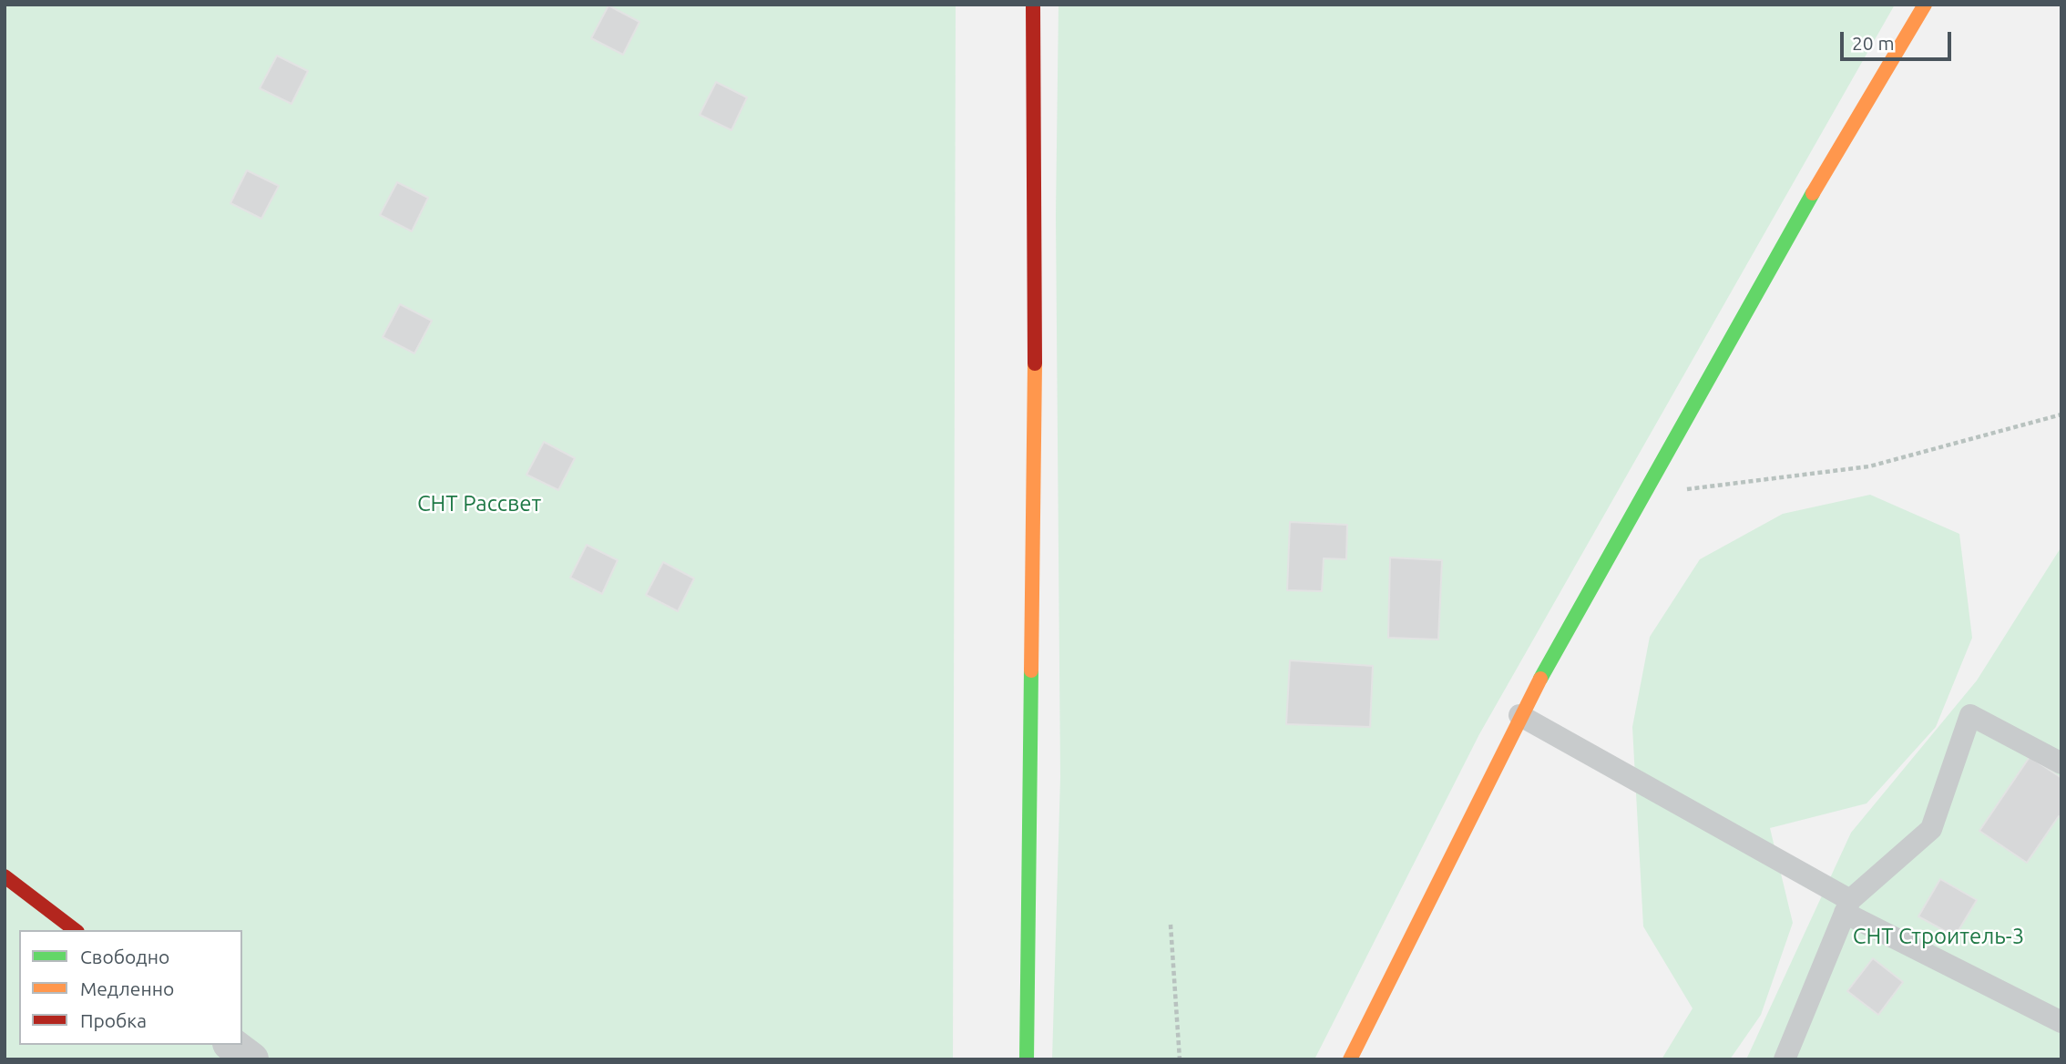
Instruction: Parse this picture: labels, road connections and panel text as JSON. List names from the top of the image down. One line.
{"parks":["СНТ Рассвет","СНТ Строитель-3"],"legend":["Свободно","Медленно","Пробка"],"scale_bar":"20 m"}
